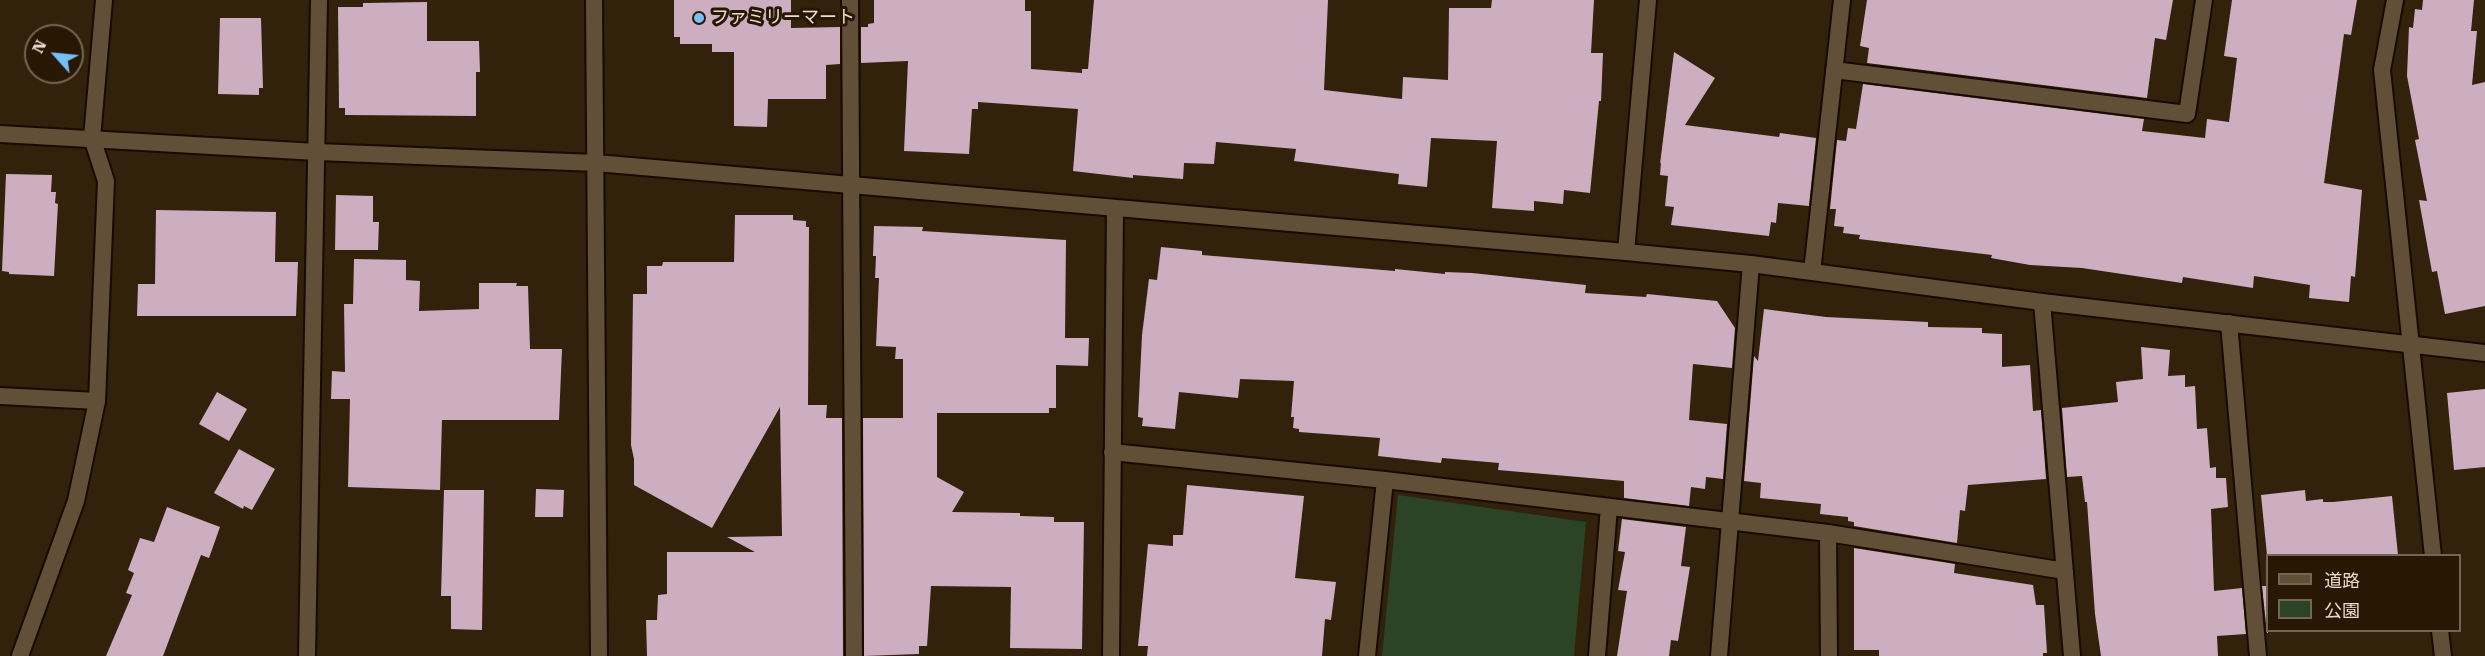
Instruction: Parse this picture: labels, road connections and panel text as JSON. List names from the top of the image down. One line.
{"places":["ファミリーマート"],"legend":["道路","公園"],"north":"top left"}
